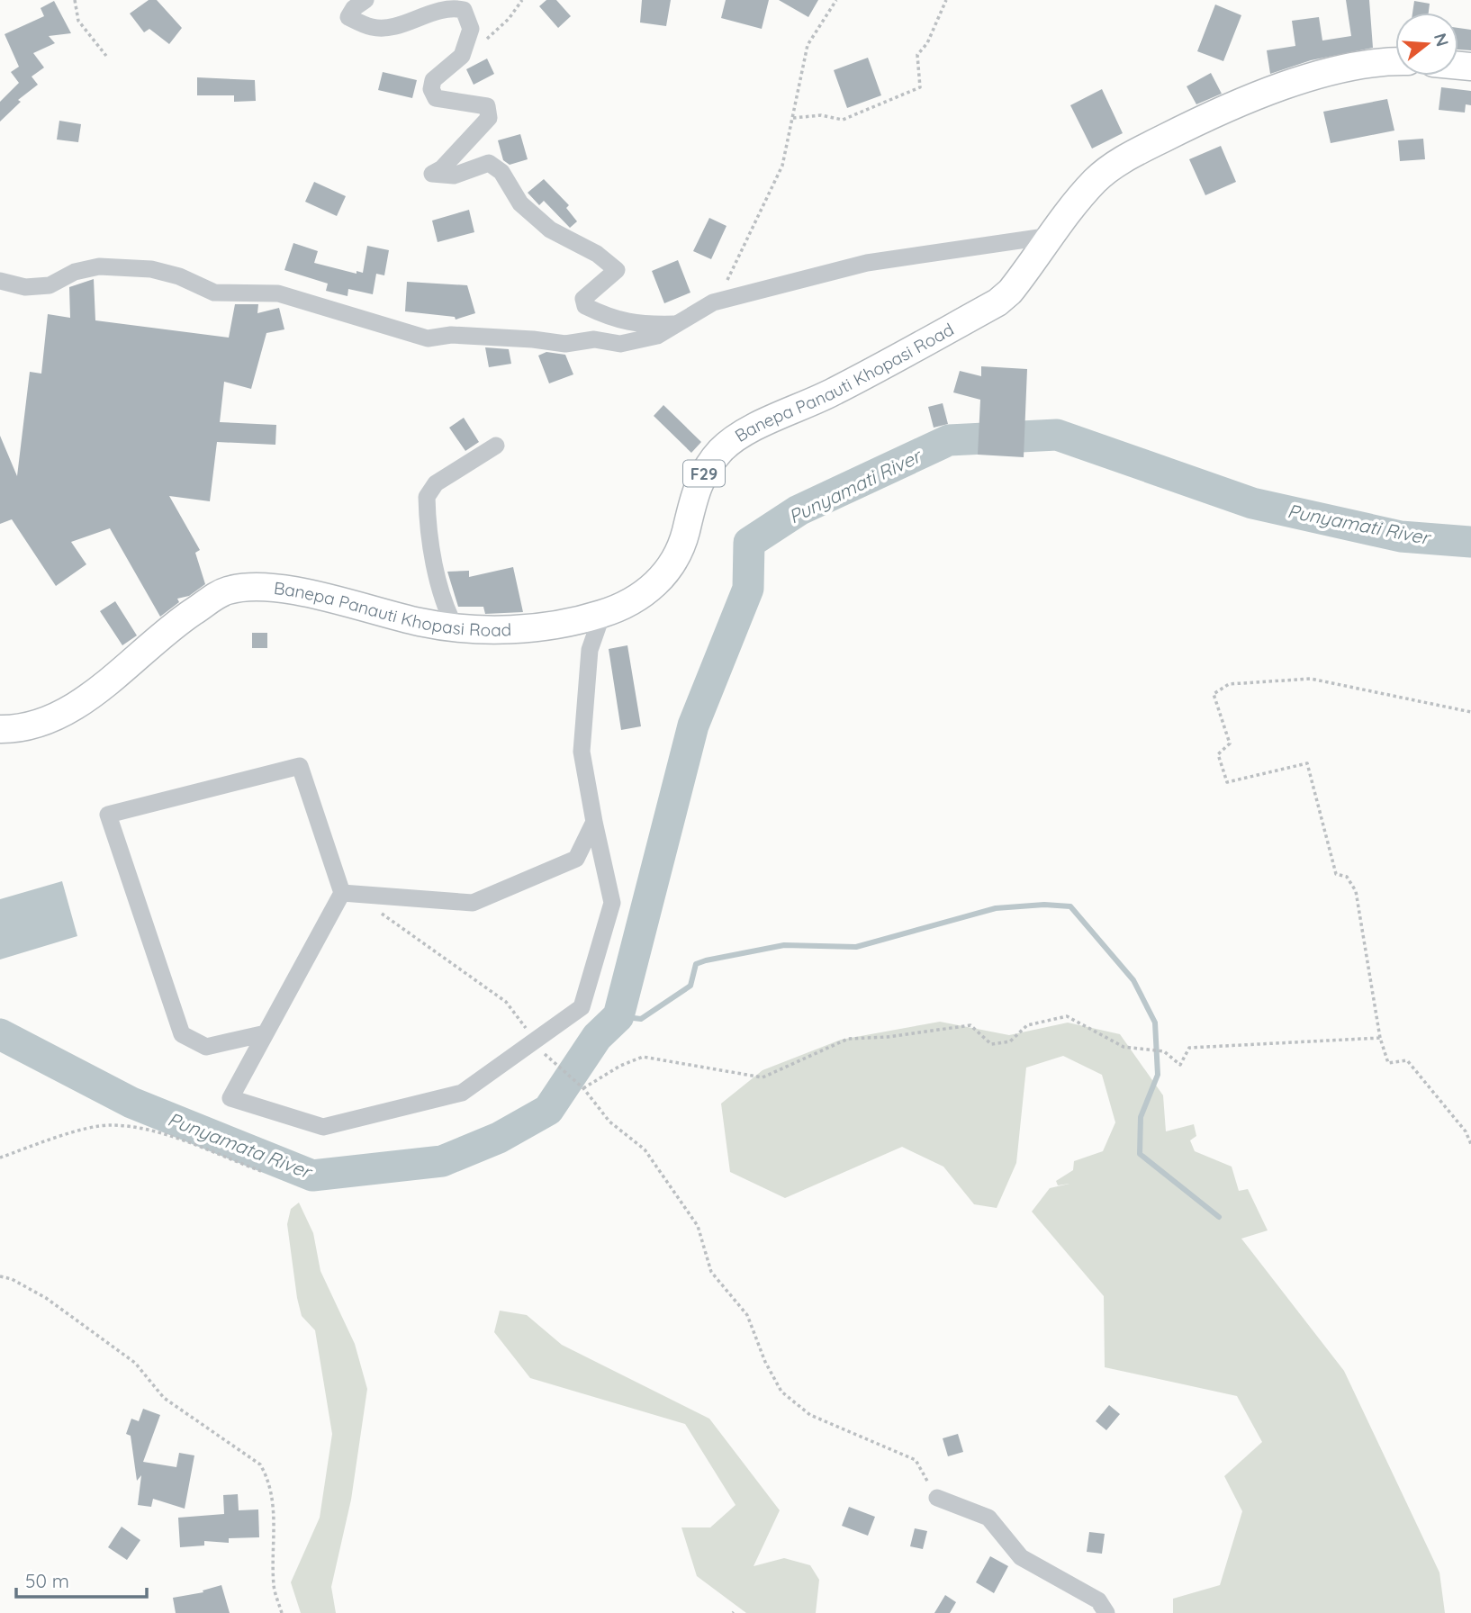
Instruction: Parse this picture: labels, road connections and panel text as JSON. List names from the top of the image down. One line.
{"streets":{"main road":["Banepa Panauti Khopasi Road","F29"]},"water":["Punyamati River","Punyamata River"],"scale_bar":"50 m","north":"right"}
